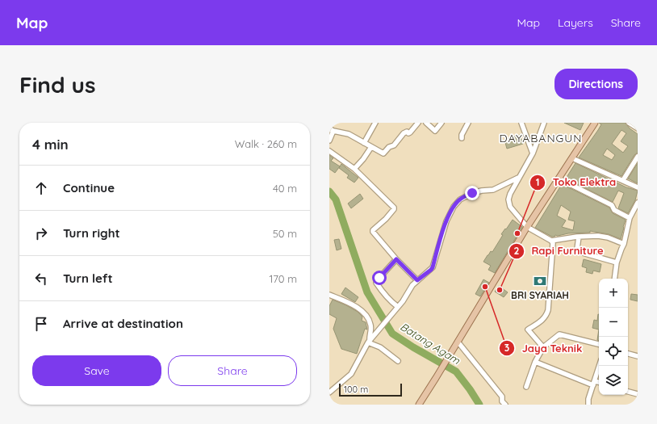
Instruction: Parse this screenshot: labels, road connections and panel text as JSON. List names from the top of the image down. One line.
{"districts":["DAYABANGUN"],"water":["Batang Agam"],"places":{"other":["Toko Elektra","Jaya Teknik","Rapi Furniture"],"bank":["BRI SYARIAH"]},"scale_bar":"100 m","page":{"header":"Map","nav":["Map","Layers","Share"],"buttons":["Directions",["Save","Share"]],"title":"Find us","heading":["4 min","Walk · 260 m"],"list":[["Continue","40 m"],["Turn right","50 m"],["Turn left","170 m"],"Arrive at destination"],"map_buttons":["+","−"],"scale":"100 m"}}
